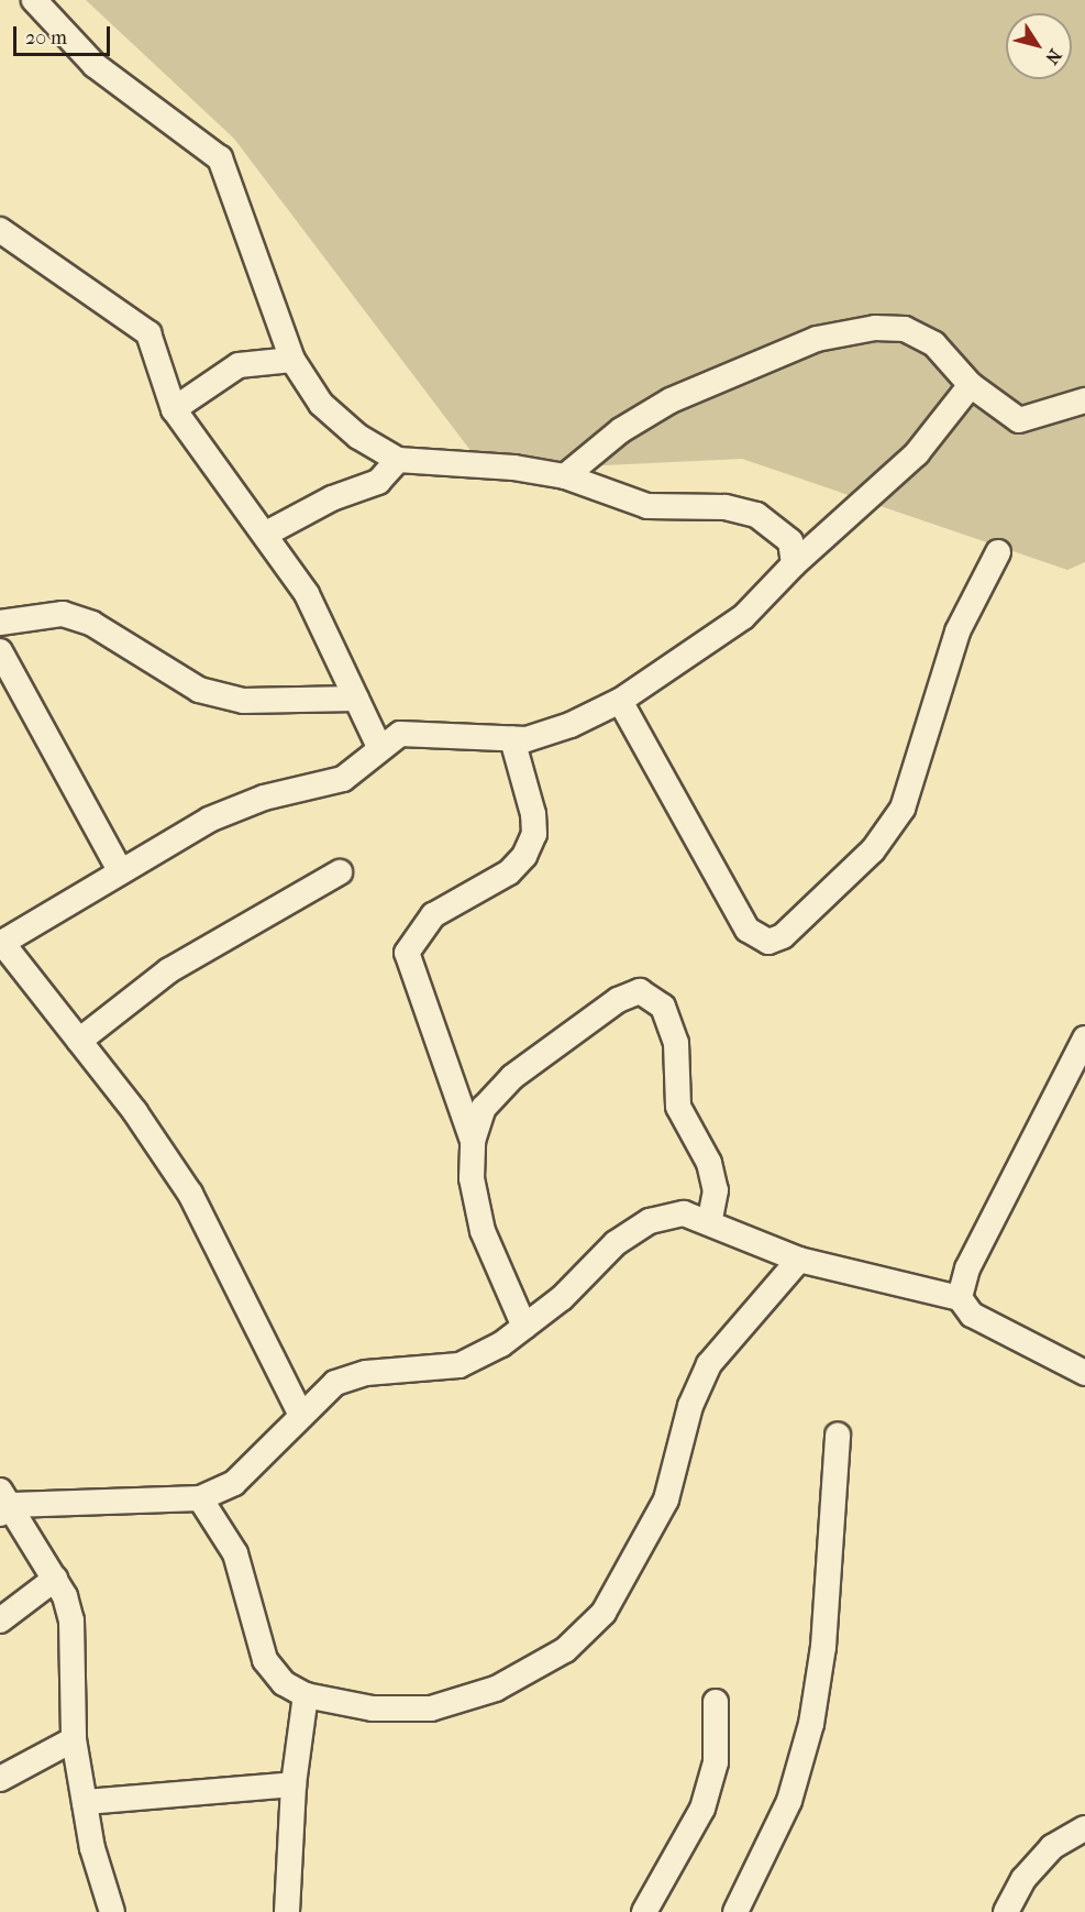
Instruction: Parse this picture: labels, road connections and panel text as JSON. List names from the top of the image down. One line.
{"scale_bar":"20 m","north":"bottom right"}
